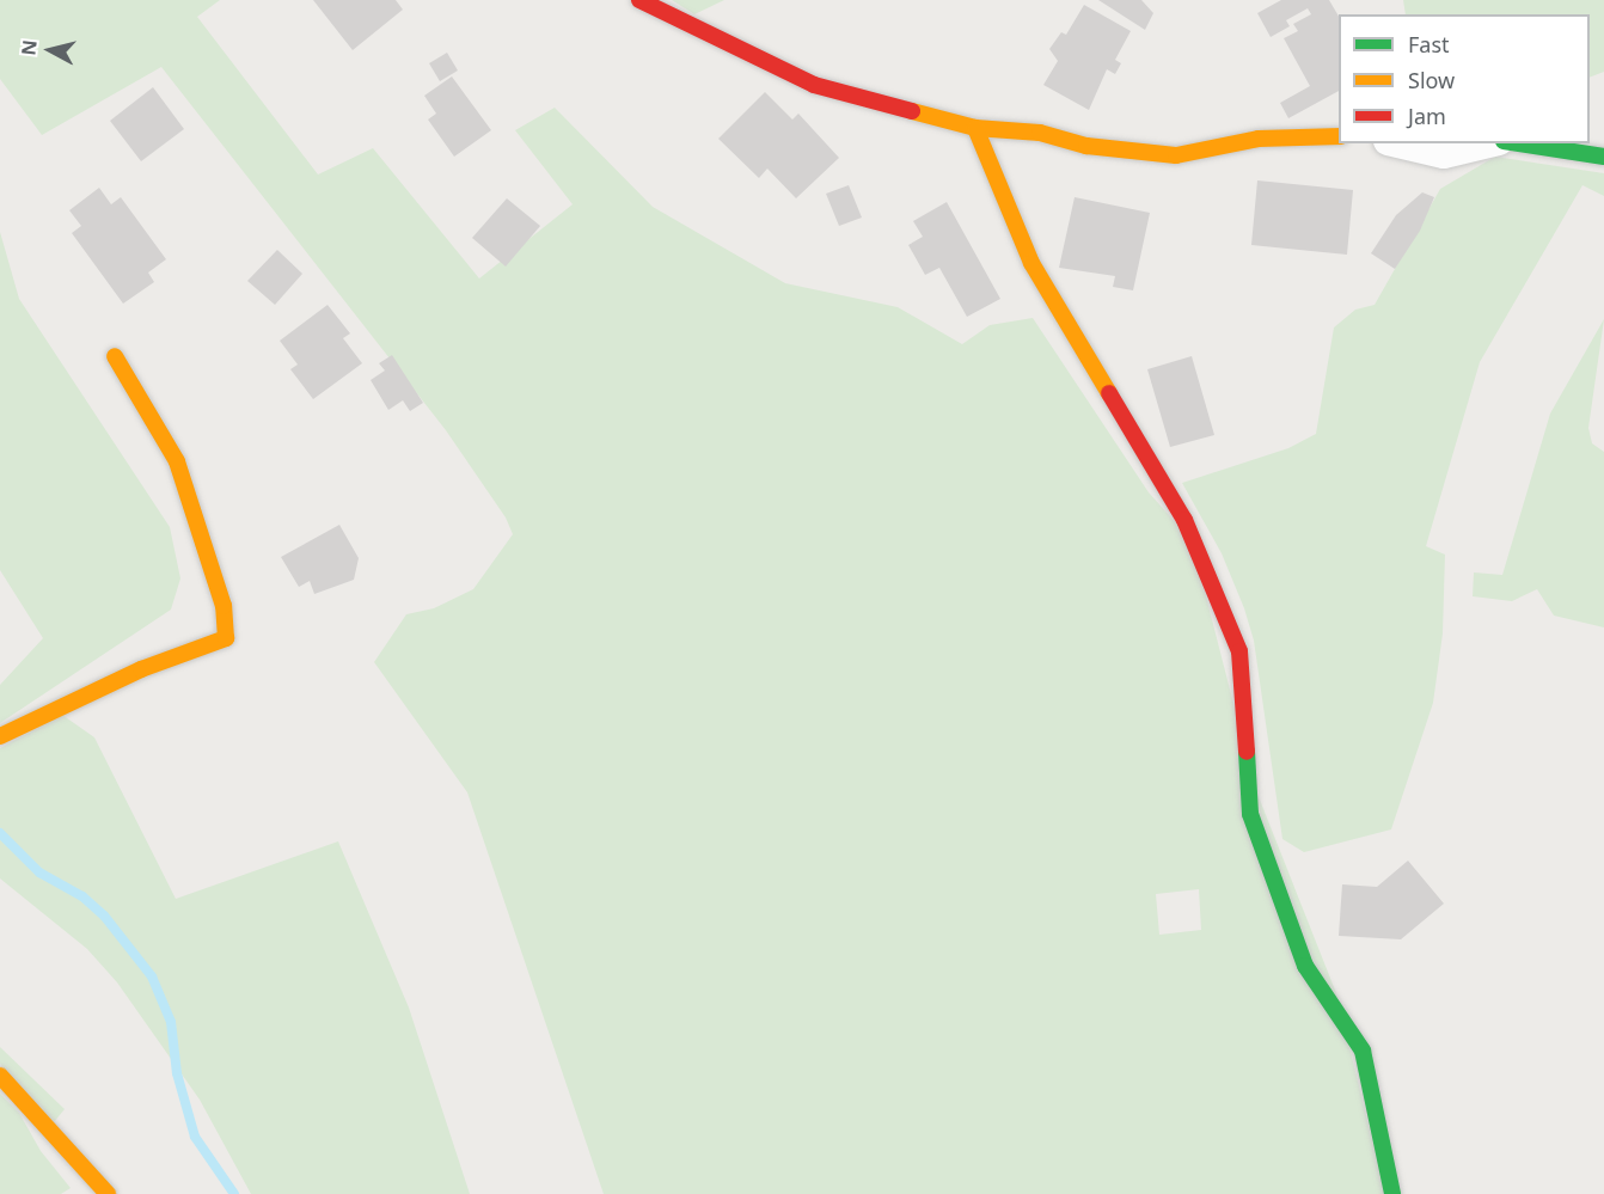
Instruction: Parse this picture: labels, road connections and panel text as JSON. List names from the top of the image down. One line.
{"legend":["Fast","Slow","Jam"],"north":"left"}
